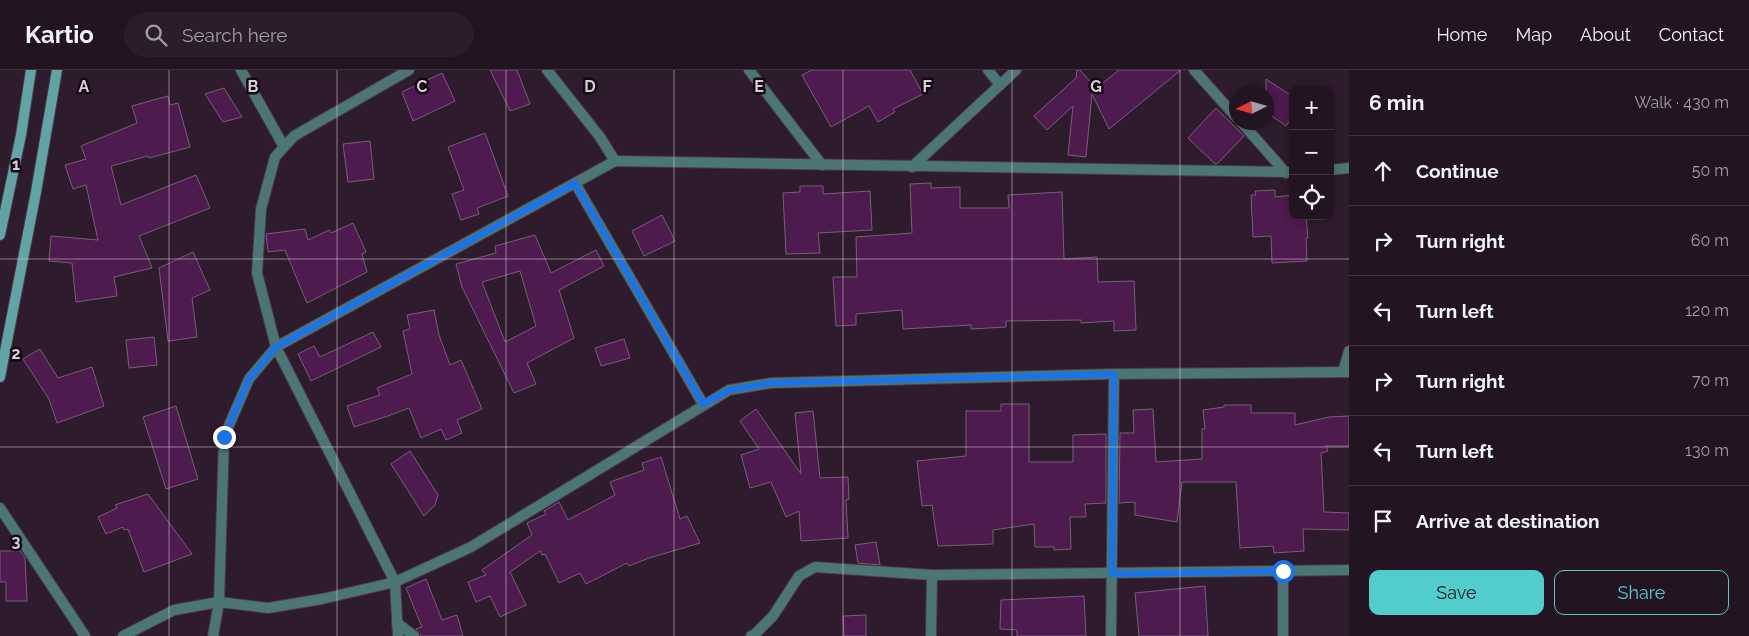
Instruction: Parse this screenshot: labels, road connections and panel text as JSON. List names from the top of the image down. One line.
{"north":"left","page":{"header":"Kartio","search":"Search here","nav":["Home","Map","About","Contact"],"heading":["6 min","Walk · 430 m"],"map_buttons":["+","−"],"list":[["Continue","50 m"],["Turn right","60 m"],["Turn left","120 m"],["Turn right","70 m"],["Turn left","130 m"],"Arrive at destination"],"buttons":["Save","Share"]},"grid":{"columns":["A","B","C","D","E","F","G"],"rows":["1","2","3"]}}
